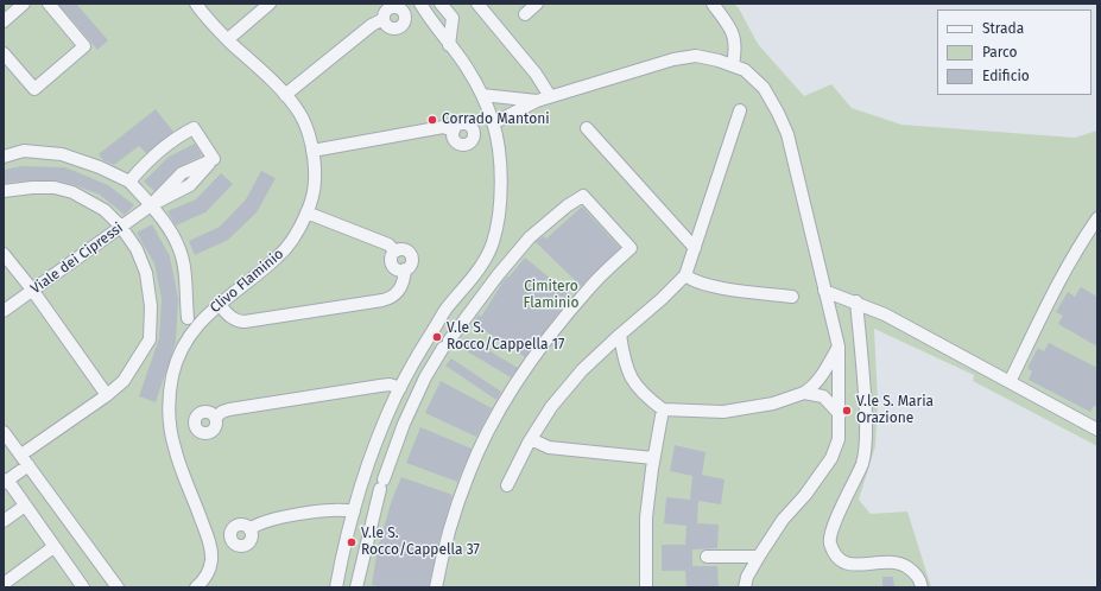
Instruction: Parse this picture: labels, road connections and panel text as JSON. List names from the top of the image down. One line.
{"streets":{"lane":["Viale dei Cipressi","Clivo Flaminio"]},"parks":["Cimitero Flaminio"],"places":["Corrado Mantoni","V.le S. Rocco/Cappella 17","V.le S. Maria Orazione","V.le S. Rocco/Cappella 37"],"legend":["Strada","Parco","Edificio"]}
